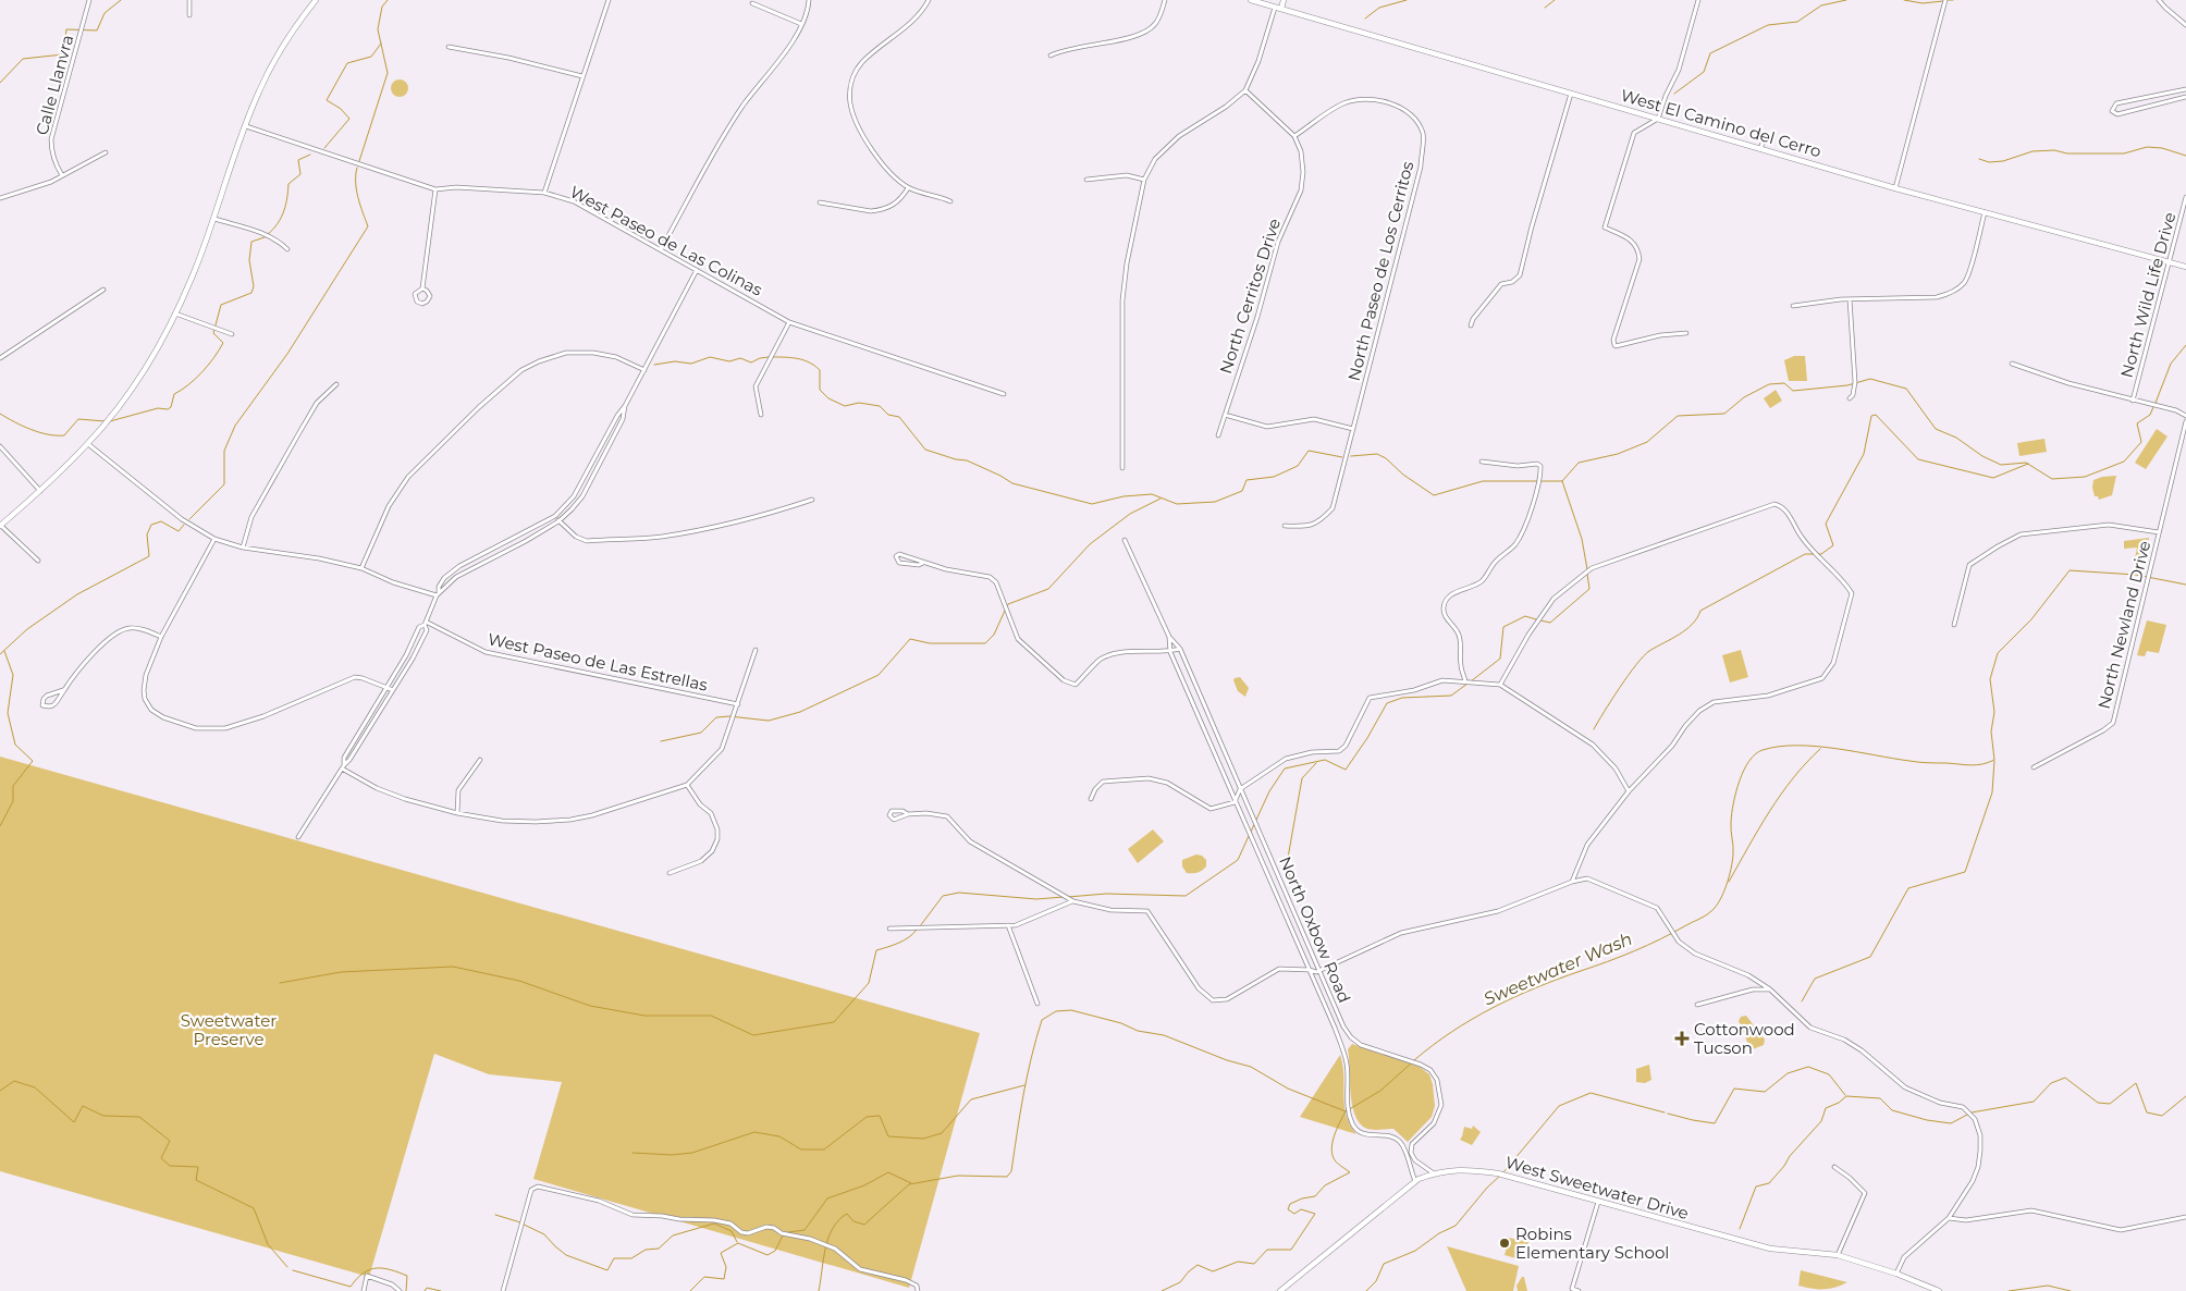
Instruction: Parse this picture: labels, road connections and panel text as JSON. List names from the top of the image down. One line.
{"streets":{"street":["Calle Llanvra","West El Camino del Cerro","West Paseo de Las Colinas","North Paseo de Los Cerritos","North Wild Life Drive","North Cerritos Drive","North Newland Drive","West Paseo de Las Estrellas","North Oxbow Road","West Sweetwater Drive"]},"crossings":[["West El Camino del Cerro","North Wild Life Drive"],["North Paseo de Los Cerritos","North Cerritos Drive"],["North Oxbow Road","West Sweetwater Drive"]],"water":["Sweetwater Wash"],"parks":["Sweetwater Preserve"],"places":{"health":["Cottonwood Tucson"],"other":["Robins Elementary School"]}}
